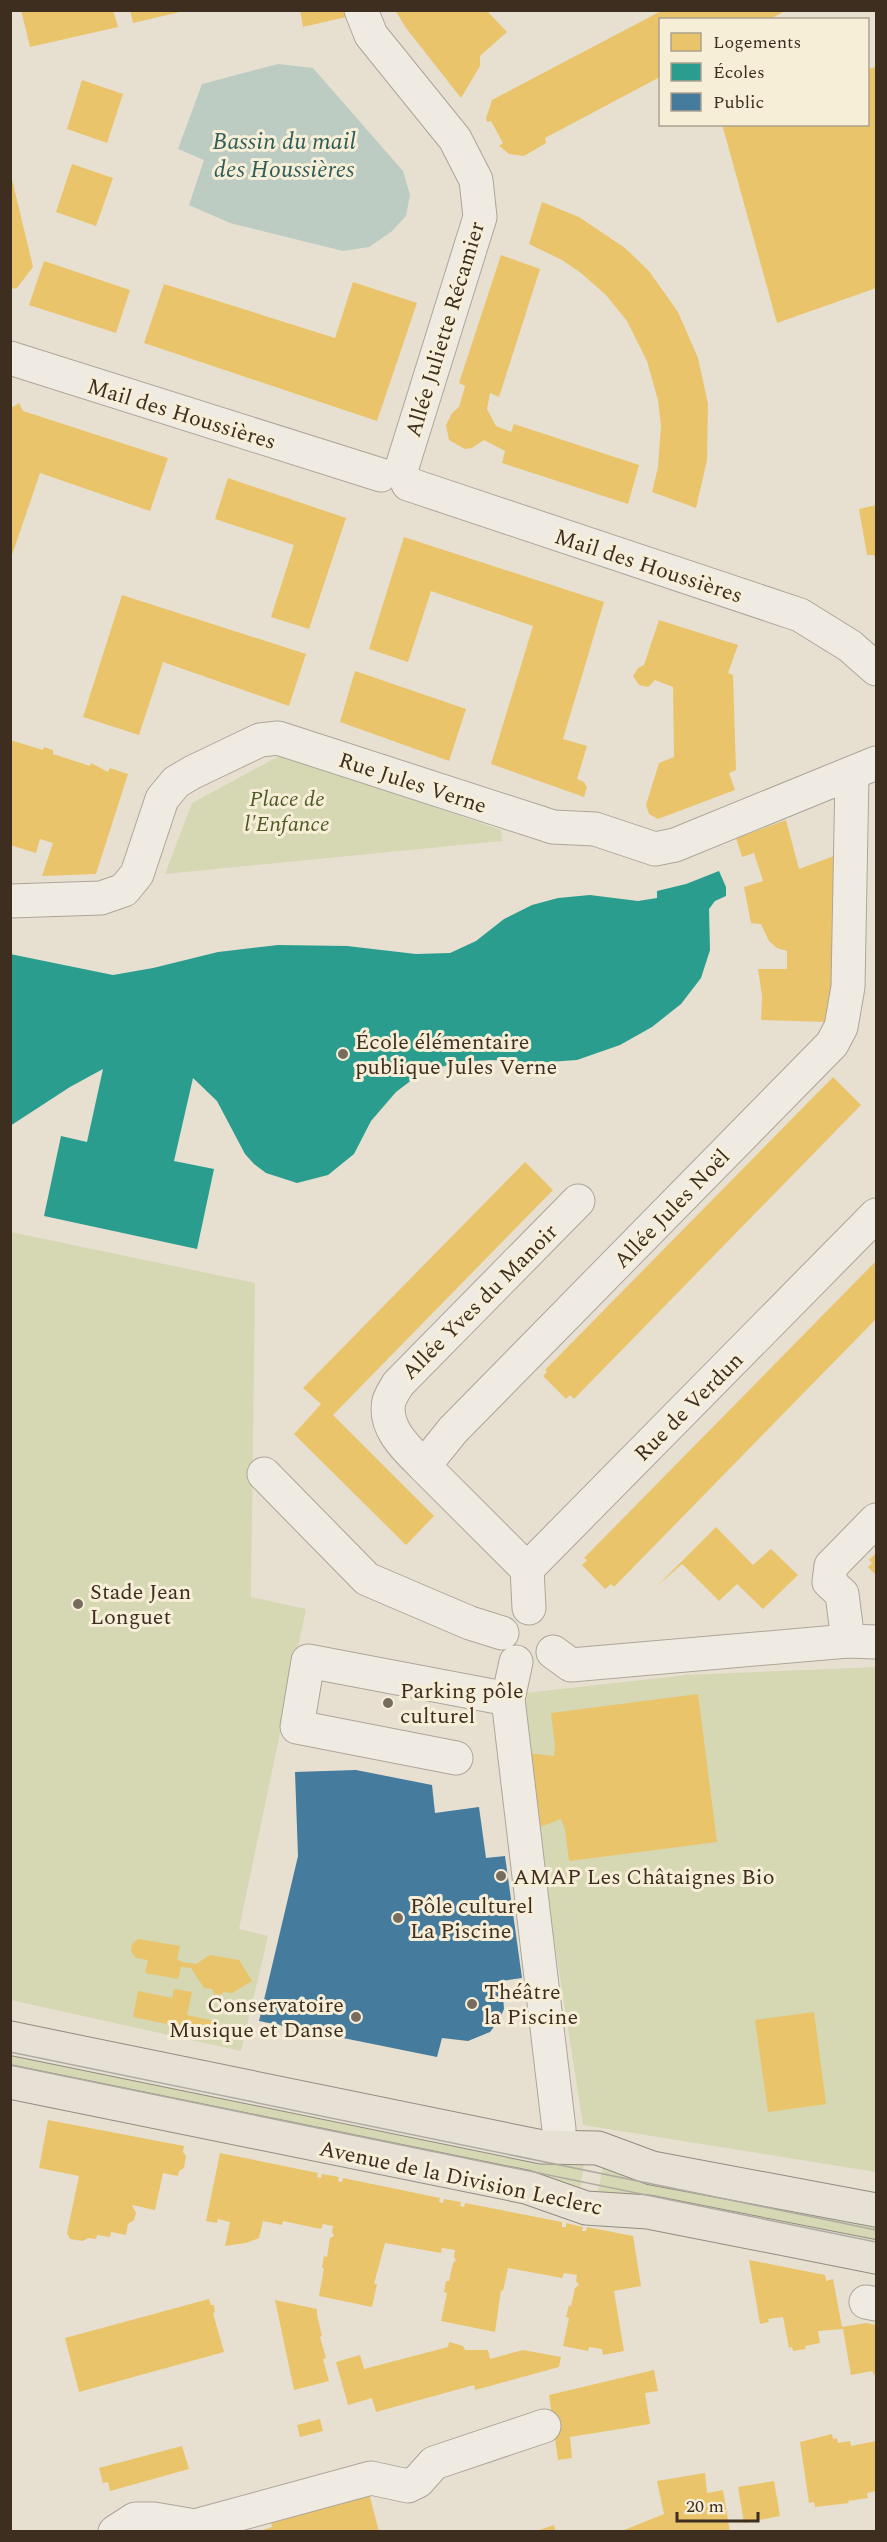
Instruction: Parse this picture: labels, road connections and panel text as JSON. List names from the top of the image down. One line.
{"streets":{"main road":["Avenue de la Division Leclerc"],"street":["Allée Juliette Récamier","Mail des Houssières","Rue Jules Verne","Allée Jules Noël","Allée Yves du Manoir","Rue de Verdun"]},"crossings":[["Allée Juliette Récamier","Mail des Houssières"],["Rue Jules Verne","Allée Jules Noël"],["Allée Jules Noël","Allée Yves du Manoir"]],"water":["Bassin du mail des Houssières"],"parks":["Place de l'Enfance"],"places":["École élémentaire publique Jules Verne","Stade Jean Longuet","Parking pôle culturel","AMAP Les Châtaignes Bio","Pôle culturel La Piscine","Théâtre la Piscine","Conservatoire Musique et Danse"],"legend":["Logements","Écoles","Public"],"scale_bar":"20 m"}
